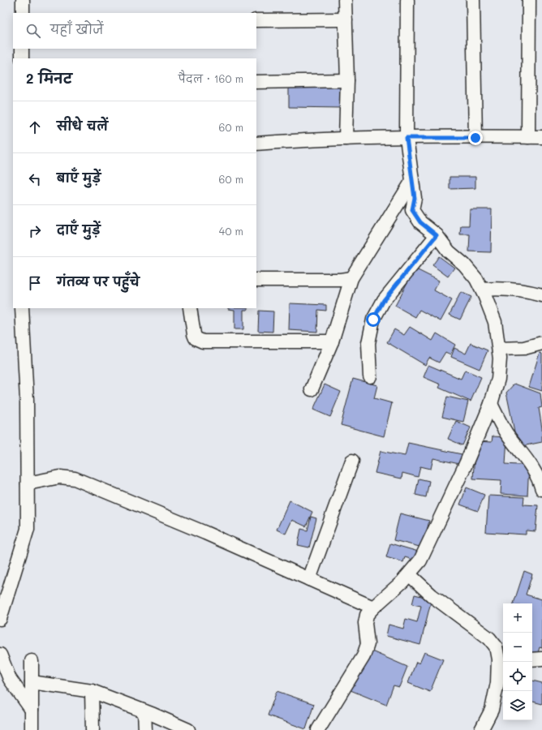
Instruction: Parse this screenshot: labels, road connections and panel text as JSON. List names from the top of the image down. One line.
{"page":{"search":"यहाँ खोजें","heading":["2 मिनट","पैदल · 160 m"],"list":[["सीधे चलें","60 m"],["बाएँ मुड़ें","60 m"],["दाएँ मुड़ें","40 m"],"गंतव्य पर पहुँचे"],"map_buttons":["+","−"]}}
